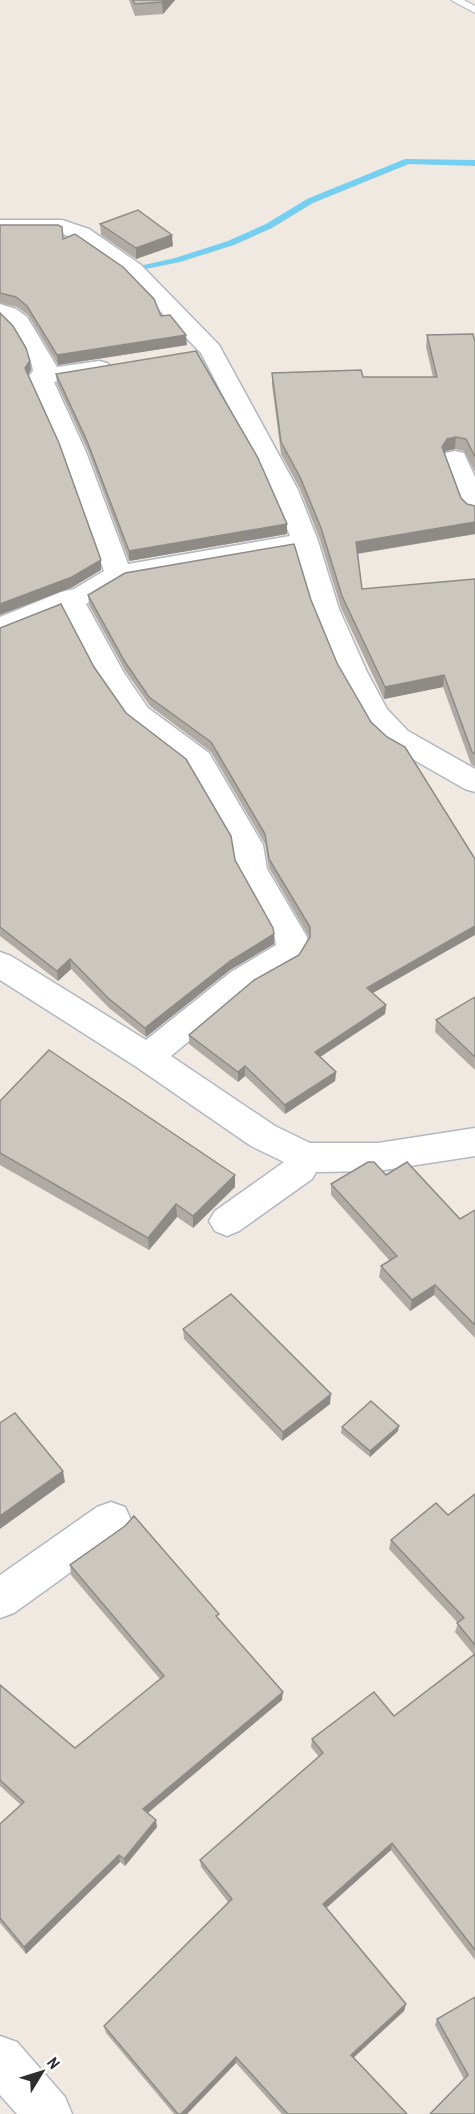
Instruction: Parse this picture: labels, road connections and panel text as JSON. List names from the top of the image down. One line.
{"north":"top right"}
